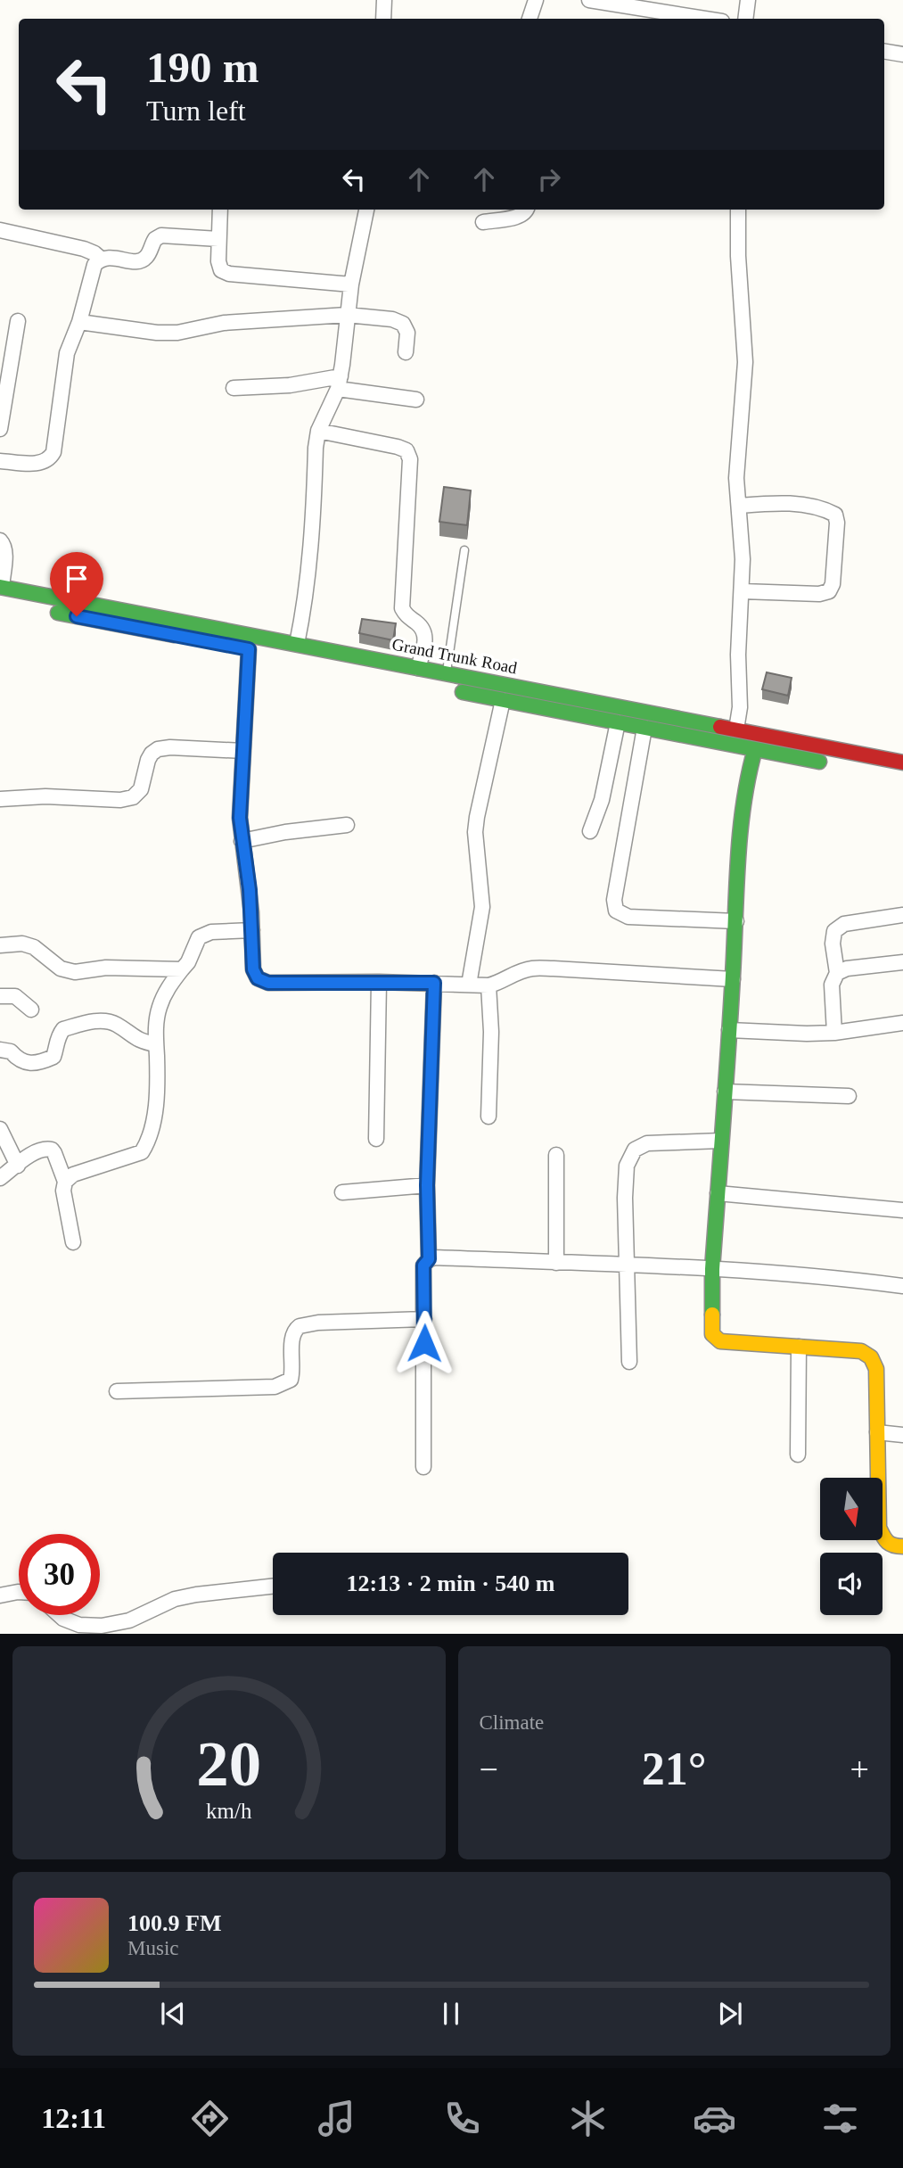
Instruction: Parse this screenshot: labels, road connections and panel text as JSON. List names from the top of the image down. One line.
{"streets":{"main road":["Grand Trunk Road"]},"north":"bottom","page":{"turn":["190 m","Turn left"],"limit":"30","trip":"12:13 · 2 min · 540 m","tile":"Climate","heat":["−","21°","+"],"song":["100.9 FM","Music"],"tabs":"12:11","gauge":["20","km/h"]}}
